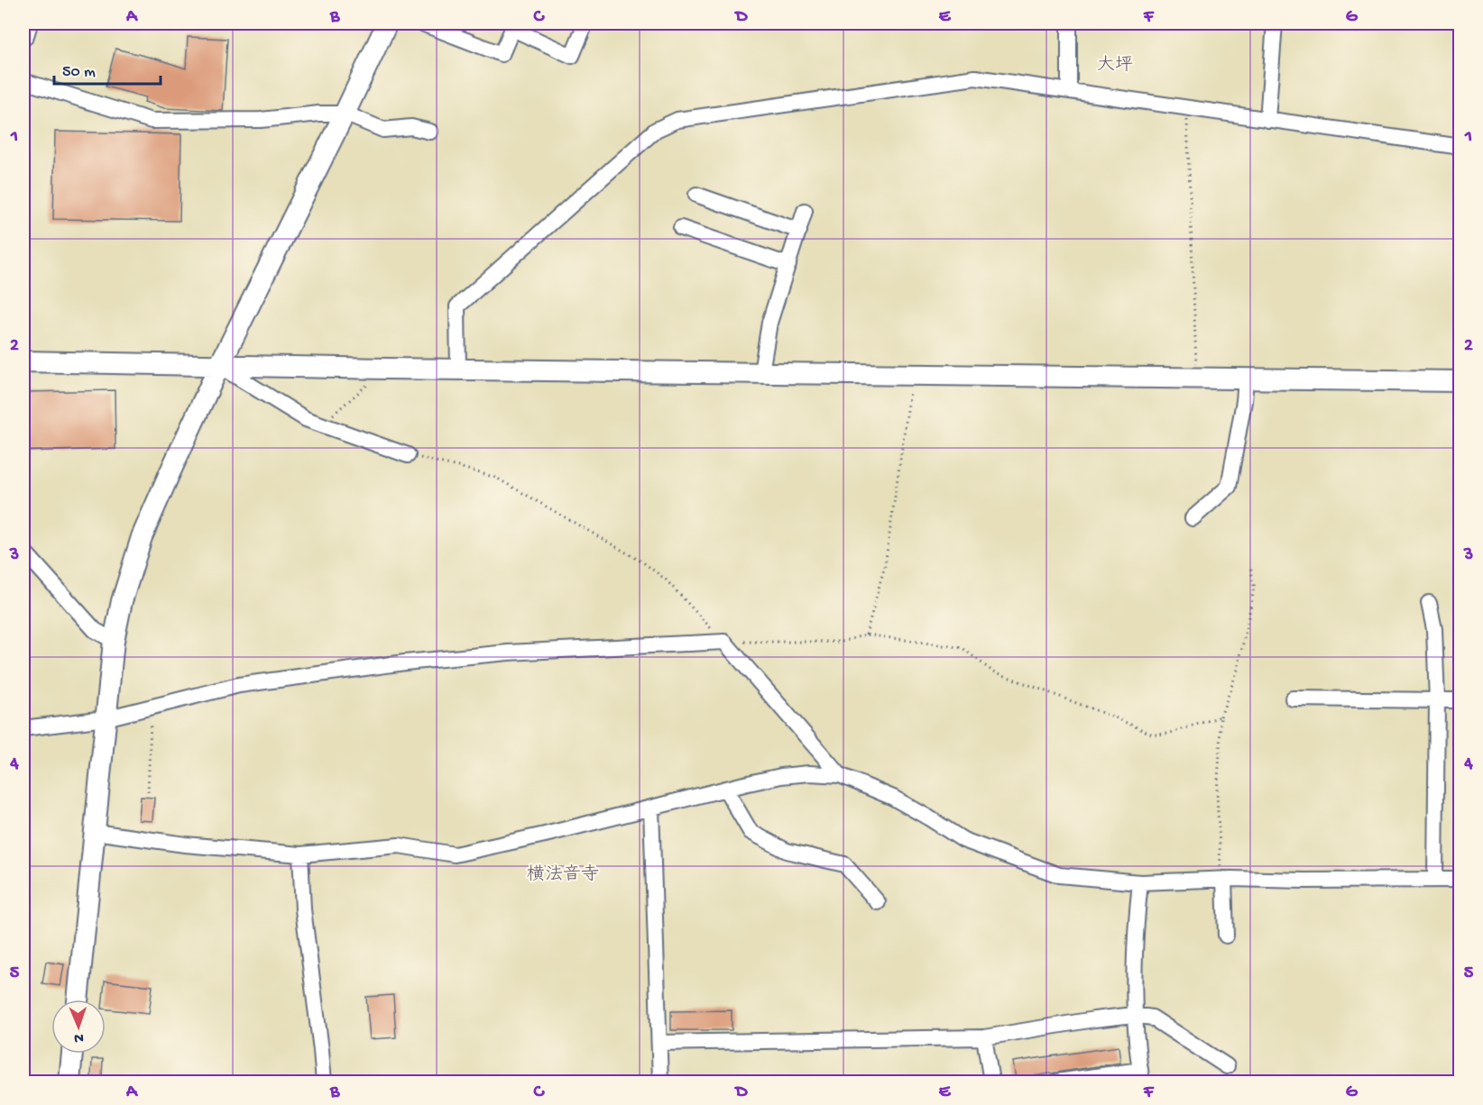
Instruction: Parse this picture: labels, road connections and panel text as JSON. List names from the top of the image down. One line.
{"districts":["大坪","横法音寺"],"scale_bar":"50 m","north":"bottom","grid":{"columns":["A","B","C","D","E","F","G"],"rows":["1","2","3","4","5"]}}
